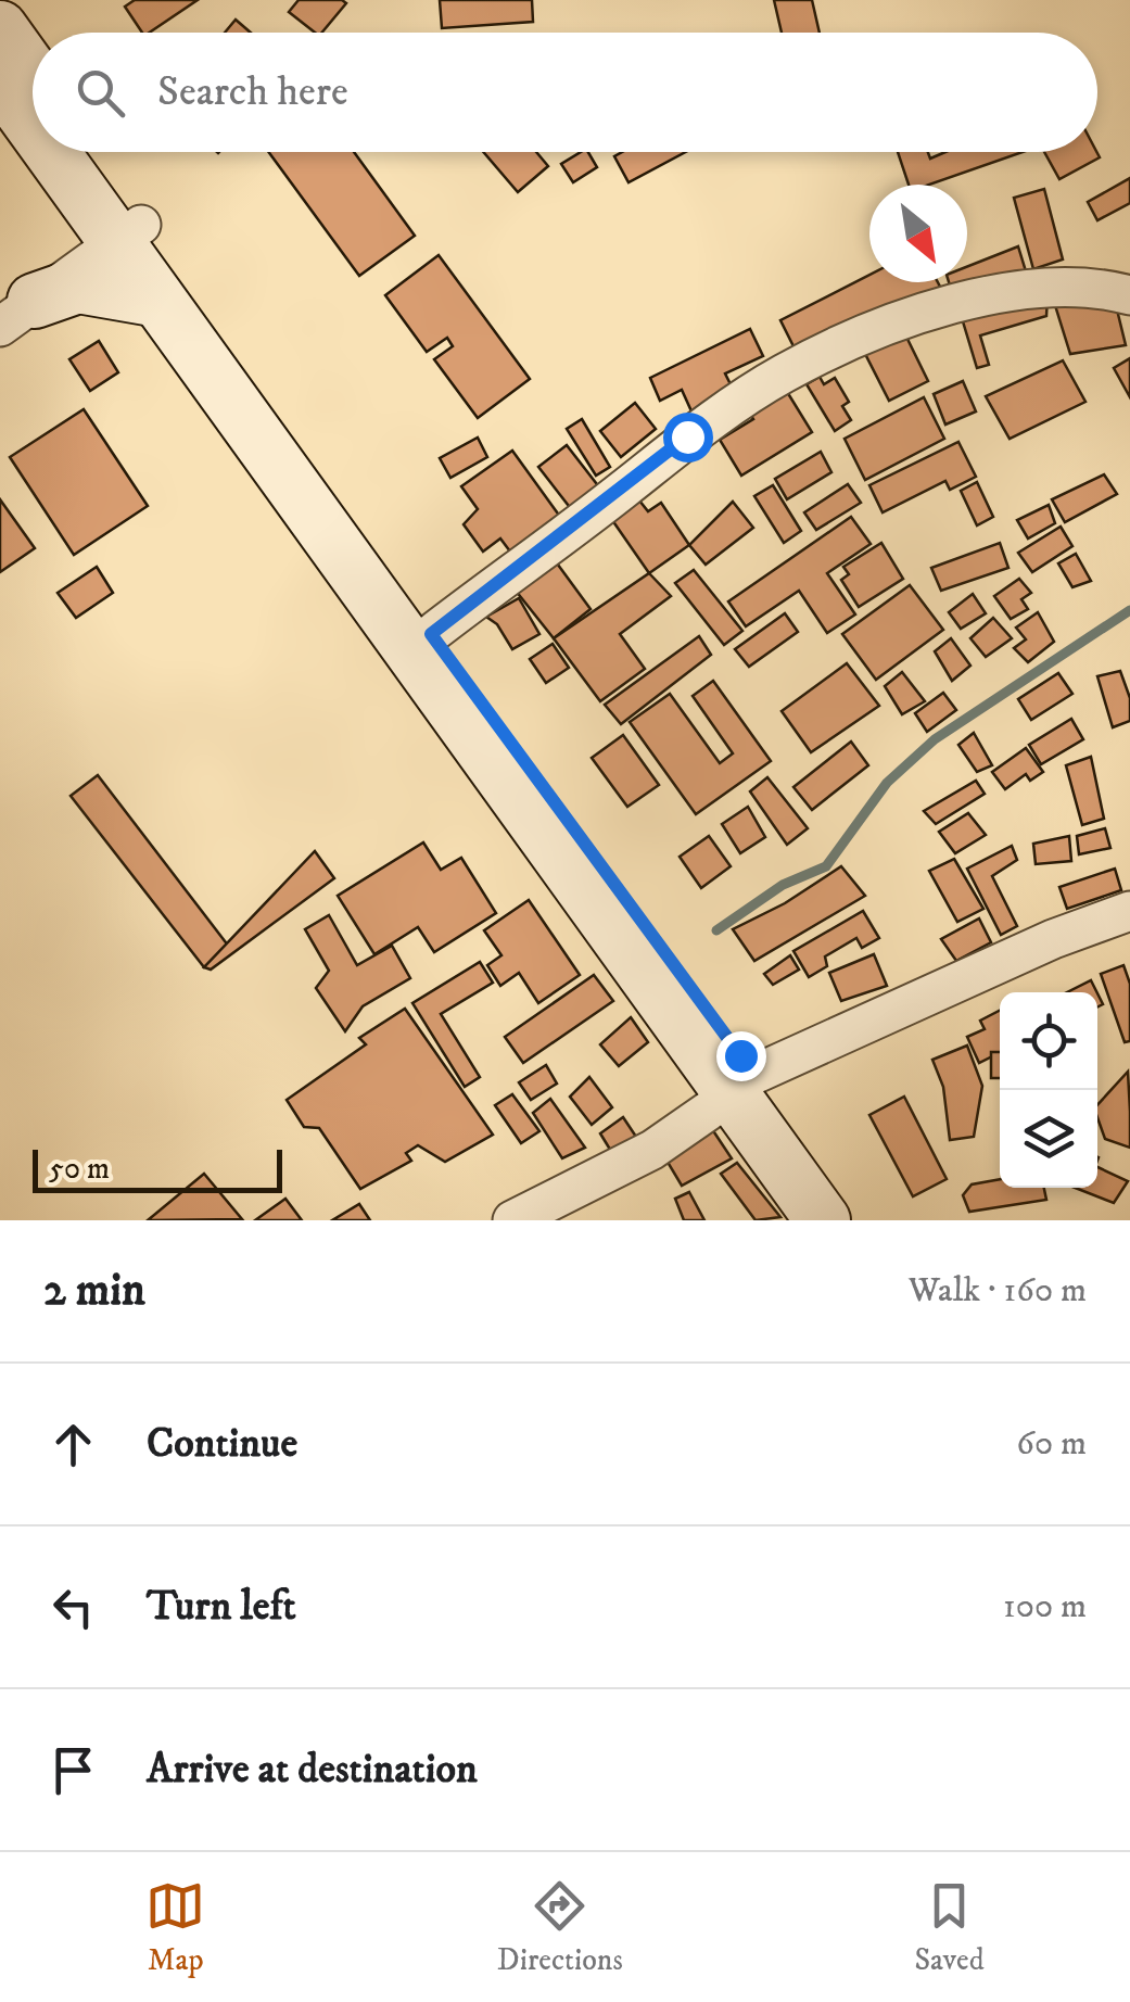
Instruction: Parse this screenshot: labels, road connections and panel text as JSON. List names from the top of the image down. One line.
{"scale_bar":"50 m","north":"bottom right","page":{"search":"Search here","scale":"50 m","heading":["2 min","Walk · 160 m"],"list":[["Continue","60 m"],["Turn left","100 m"],"Arrive at destination"],"nav":["Map","Directions","Saved"]}}
